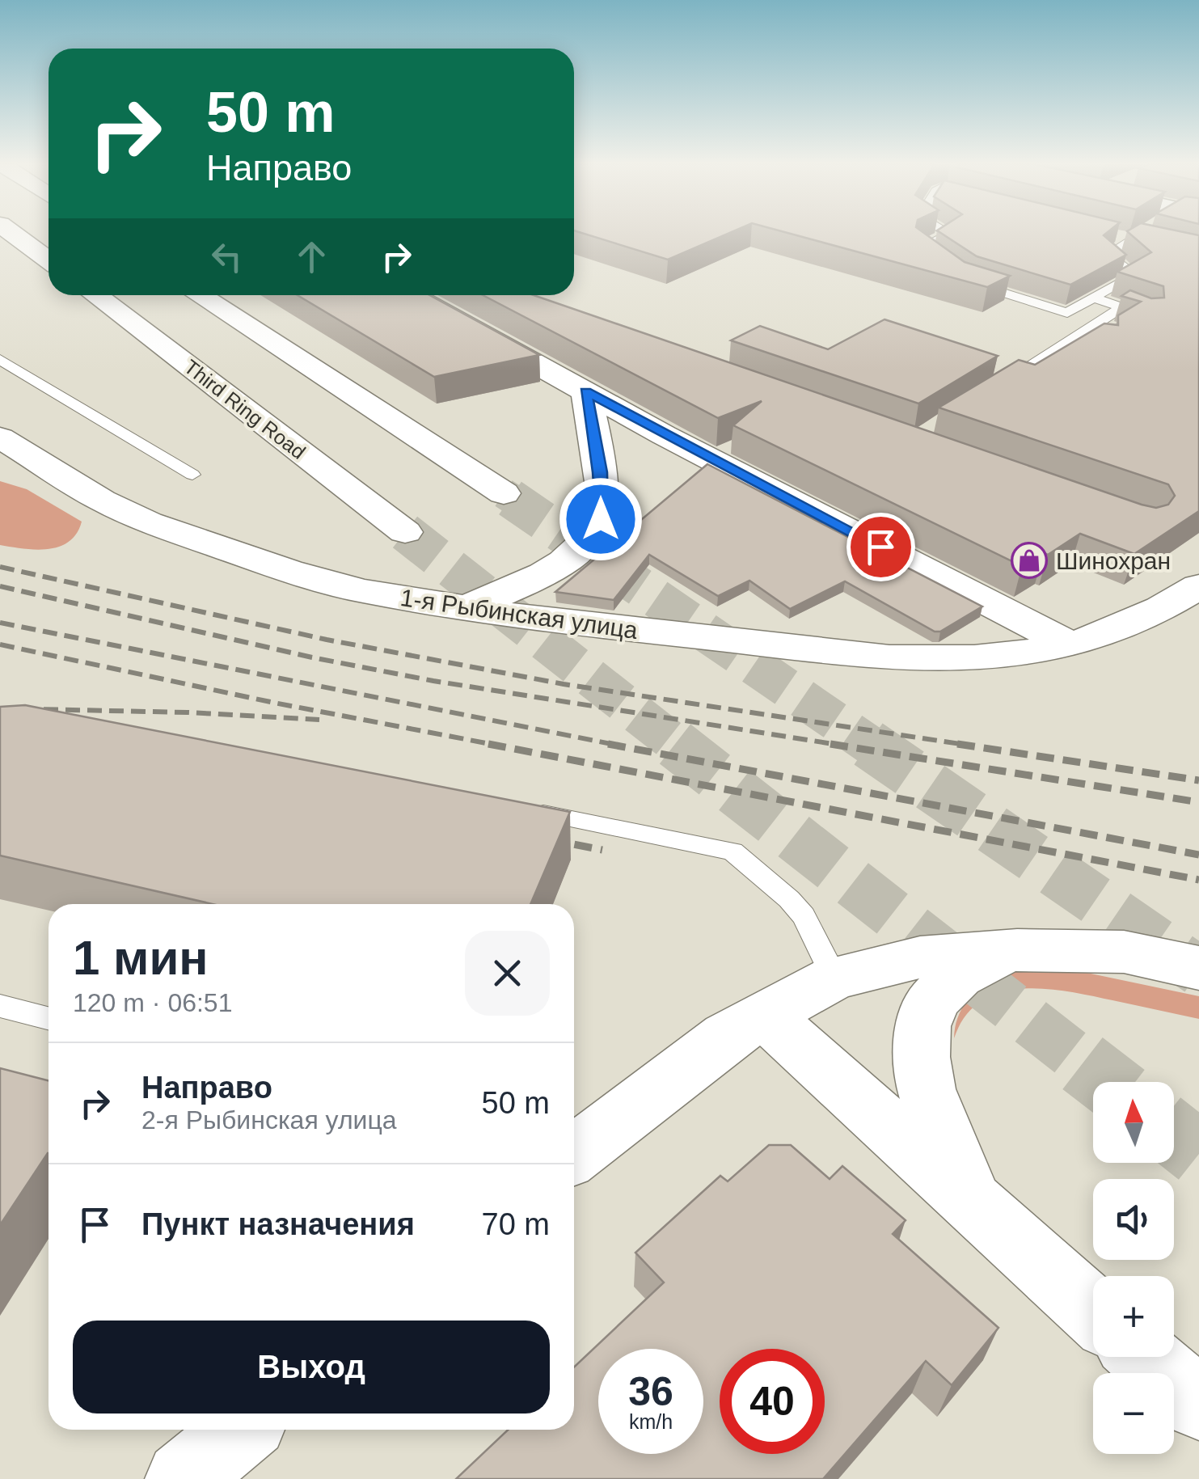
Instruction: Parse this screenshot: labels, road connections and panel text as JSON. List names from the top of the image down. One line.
{"streets":{"street":["Third Ring Road","1-я Рыбинская улица"]},"places":{"shop":["Шинохран"]},"north":"top","page":{"turn":["50 m","Направо"],"heading":["1 мин","120 m · 06:51"],"list":[{"name":"Направо","note":"2-я Рыбинская улица","value":"50 m"},{"name":"Пункт назначения","value":"70 m"}],"map_buttons":["+","−"],"buttons":"Выход","speed":"36 km/h","limit":"40"}}
